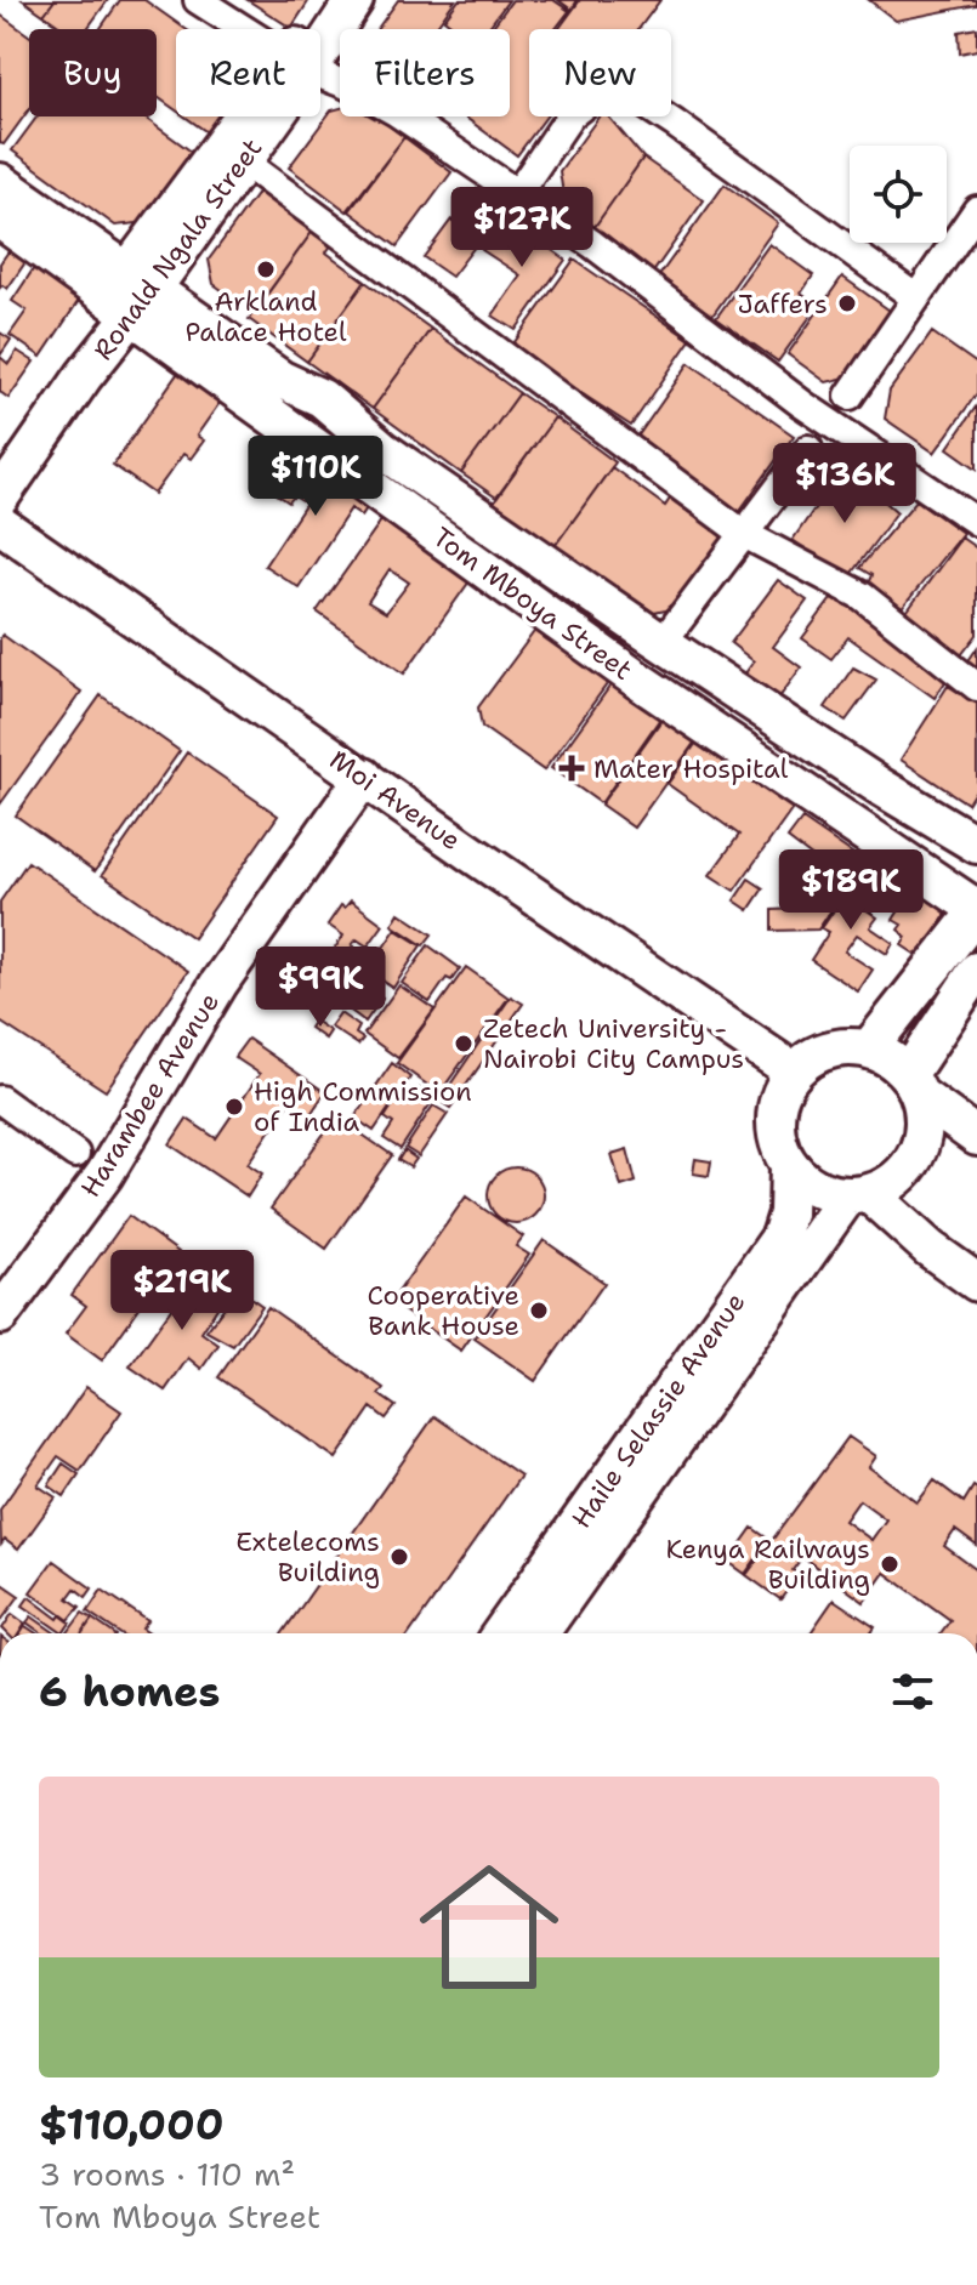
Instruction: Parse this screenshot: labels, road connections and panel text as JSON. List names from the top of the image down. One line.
{"streets":{"main road":["Ronald Ngala Street","Tom Mboya Street","Moi Avenue","Harambee Avenue","Haile Selassie Avenue"]},"crossings":[["Ronald Ngala Street","Tom Mboya Street"],["Moi Avenue","Harambee Avenue"],["Moi Avenue","Haile Selassie Avenue"]],"places":{"other":["Arkland Palace Hotel","Jaffers","Zetech University - Nairobi City Campus","High Commission of India","Cooperative Bank House","Extelecoms Building","Kenya Railways Building"],"health":["Mater Hospital"]},"page":{"chip":["Buy","Rent","Filters","New"],"price":["$127K","$110K","$136K","$189K","$99K","$219K"],"heading":"6 homes","list":[{"name":"$110,000","note":"3 rooms · 110 m² · Tom Mboya Street"}]}}
